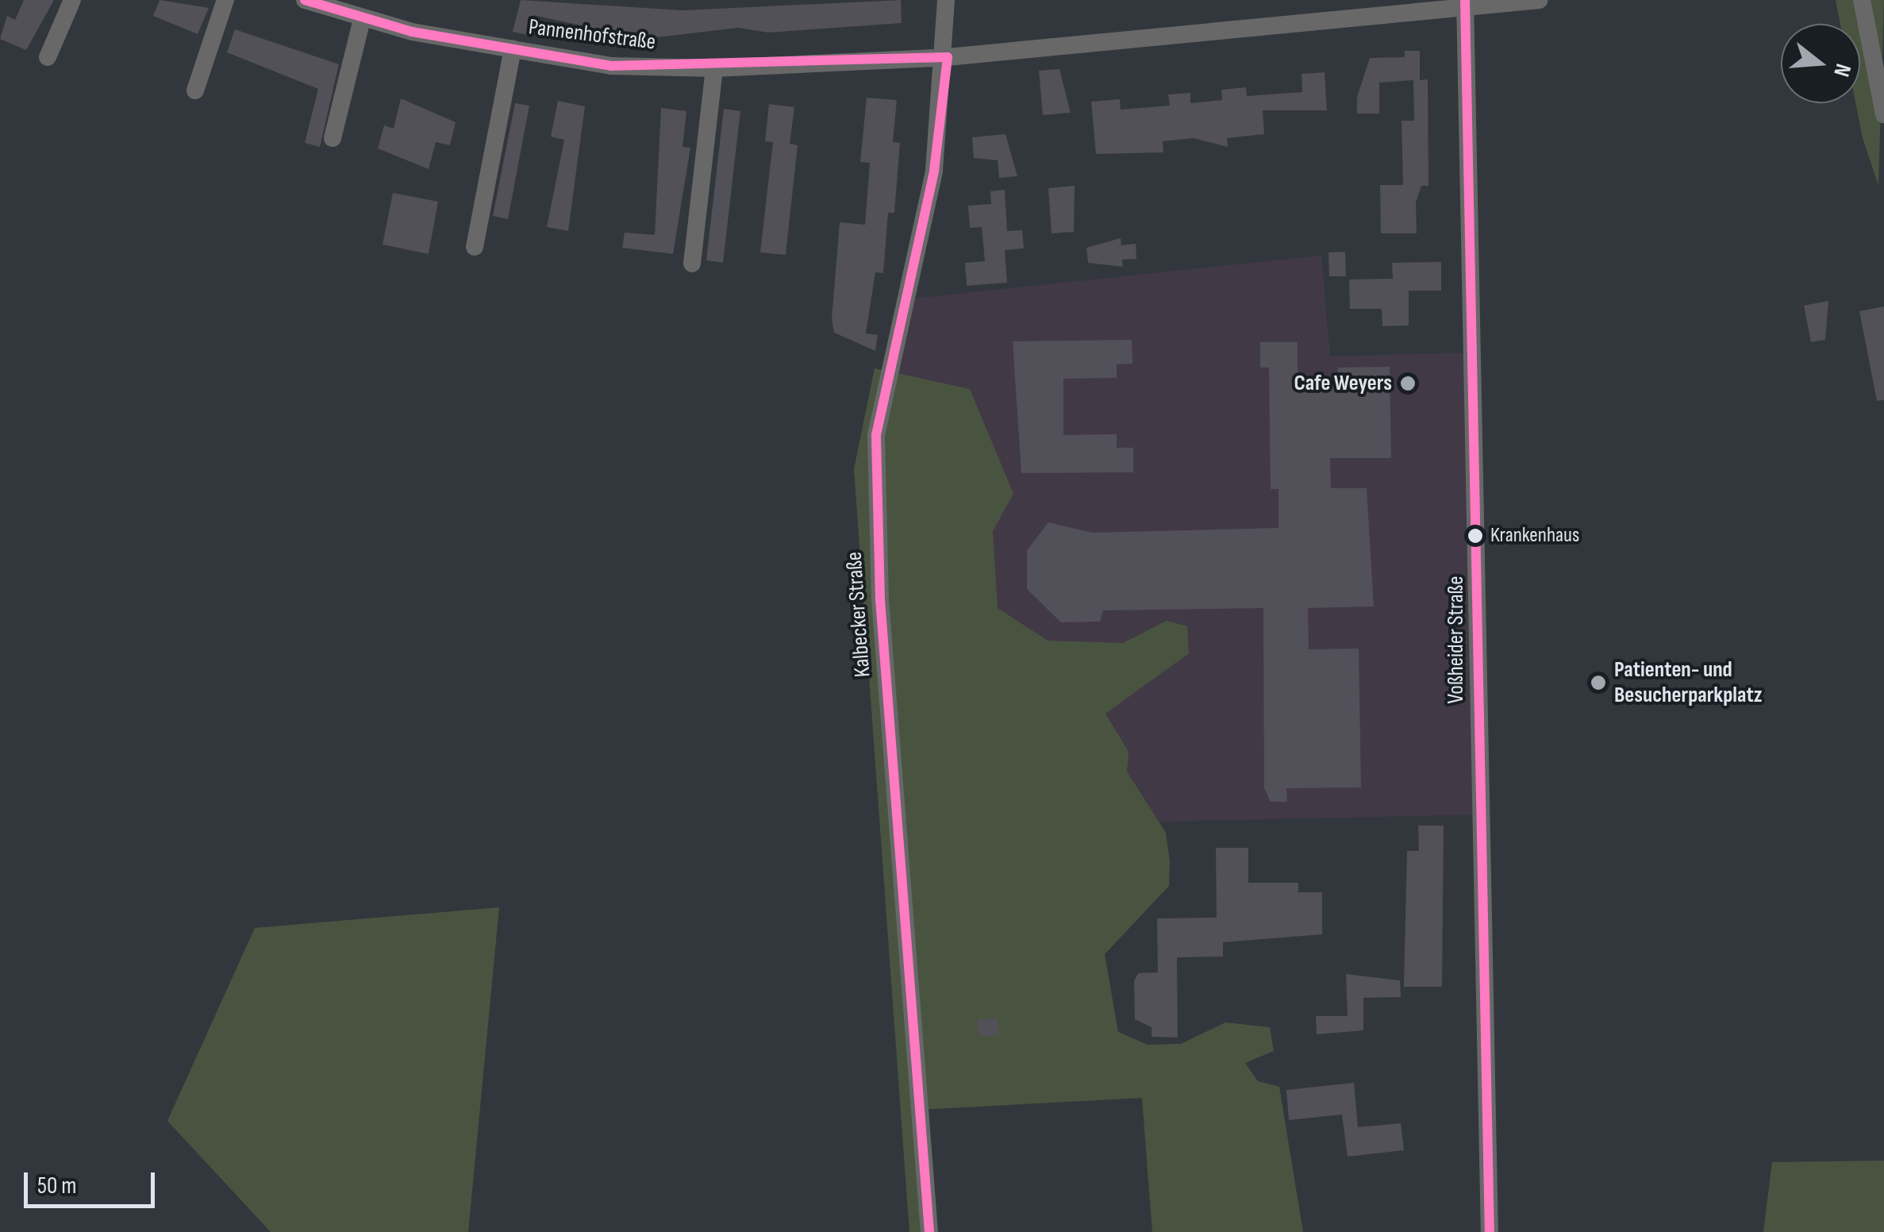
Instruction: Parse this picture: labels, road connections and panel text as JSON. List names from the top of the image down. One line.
{"streets":{"street":["Pannenhofstraße","Kalbecker Straße","Voßheider Straße"]},"crossings":[["Pannenhofstraße","Kalbecker Straße"],["Pannenhofstraße","Voßheider Straße"]],"places":["Cafe Weyers","Krankenhaus","Patienten- und Besucherparkplatz"],"scale_bar":"50 m","north":"right"}
